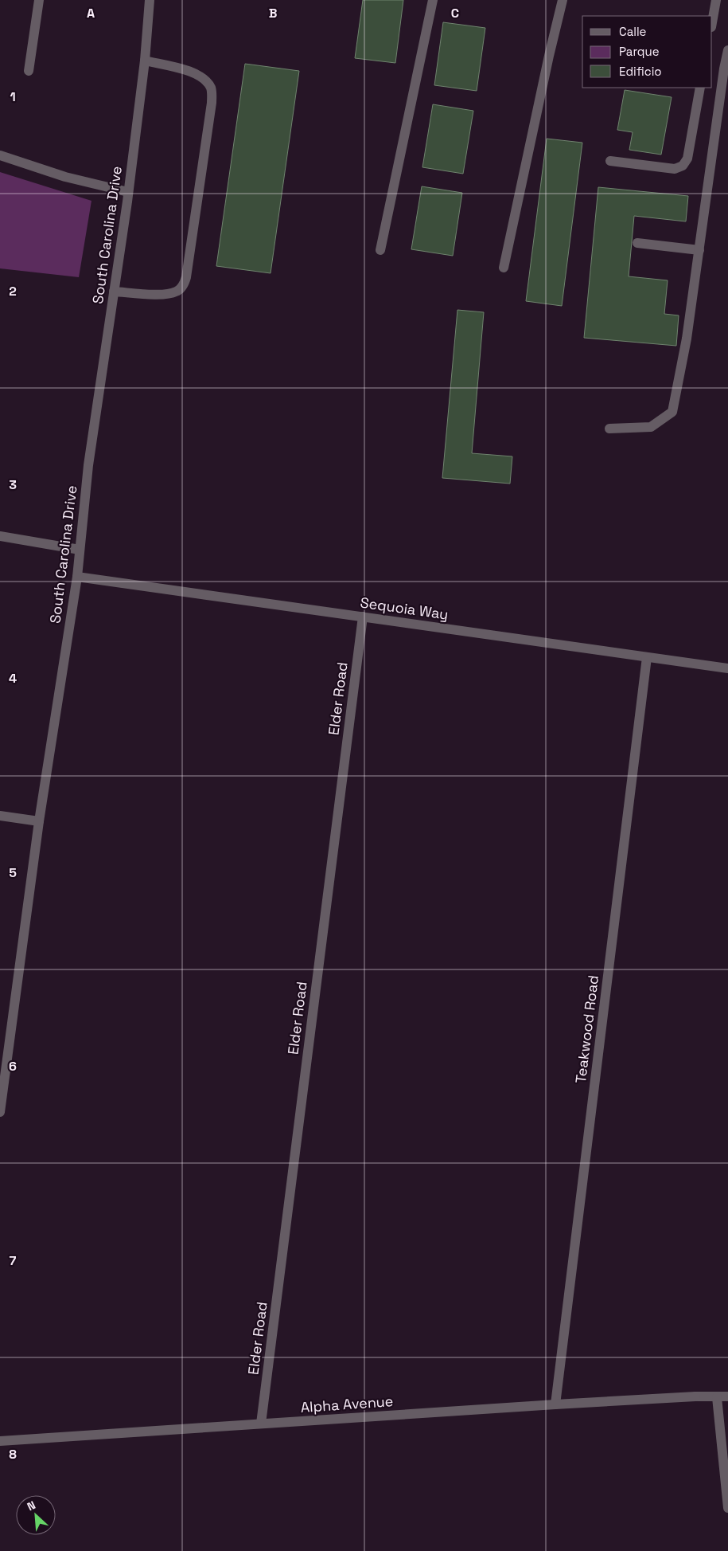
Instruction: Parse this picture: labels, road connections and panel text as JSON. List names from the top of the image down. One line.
{"streets":{"street":["South Carolina Drive","Sequoia Way","Elder Road","Teakwood Road","Alpha Avenue"]},"crossings":[["South Carolina Drive","Sequoia Way"],["Sequoia Way","Elder Road"],["Sequoia Way","Teakwood Road"],["Elder Road","Alpha Avenue"],["Teakwood Road","Alpha Avenue"]],"legend":["Calle","Parque","Edificio"],"north":"top left","grid":{"columns":["A","B","C"],"rows":["1","2","3","4","5","6","7","8"]}}
